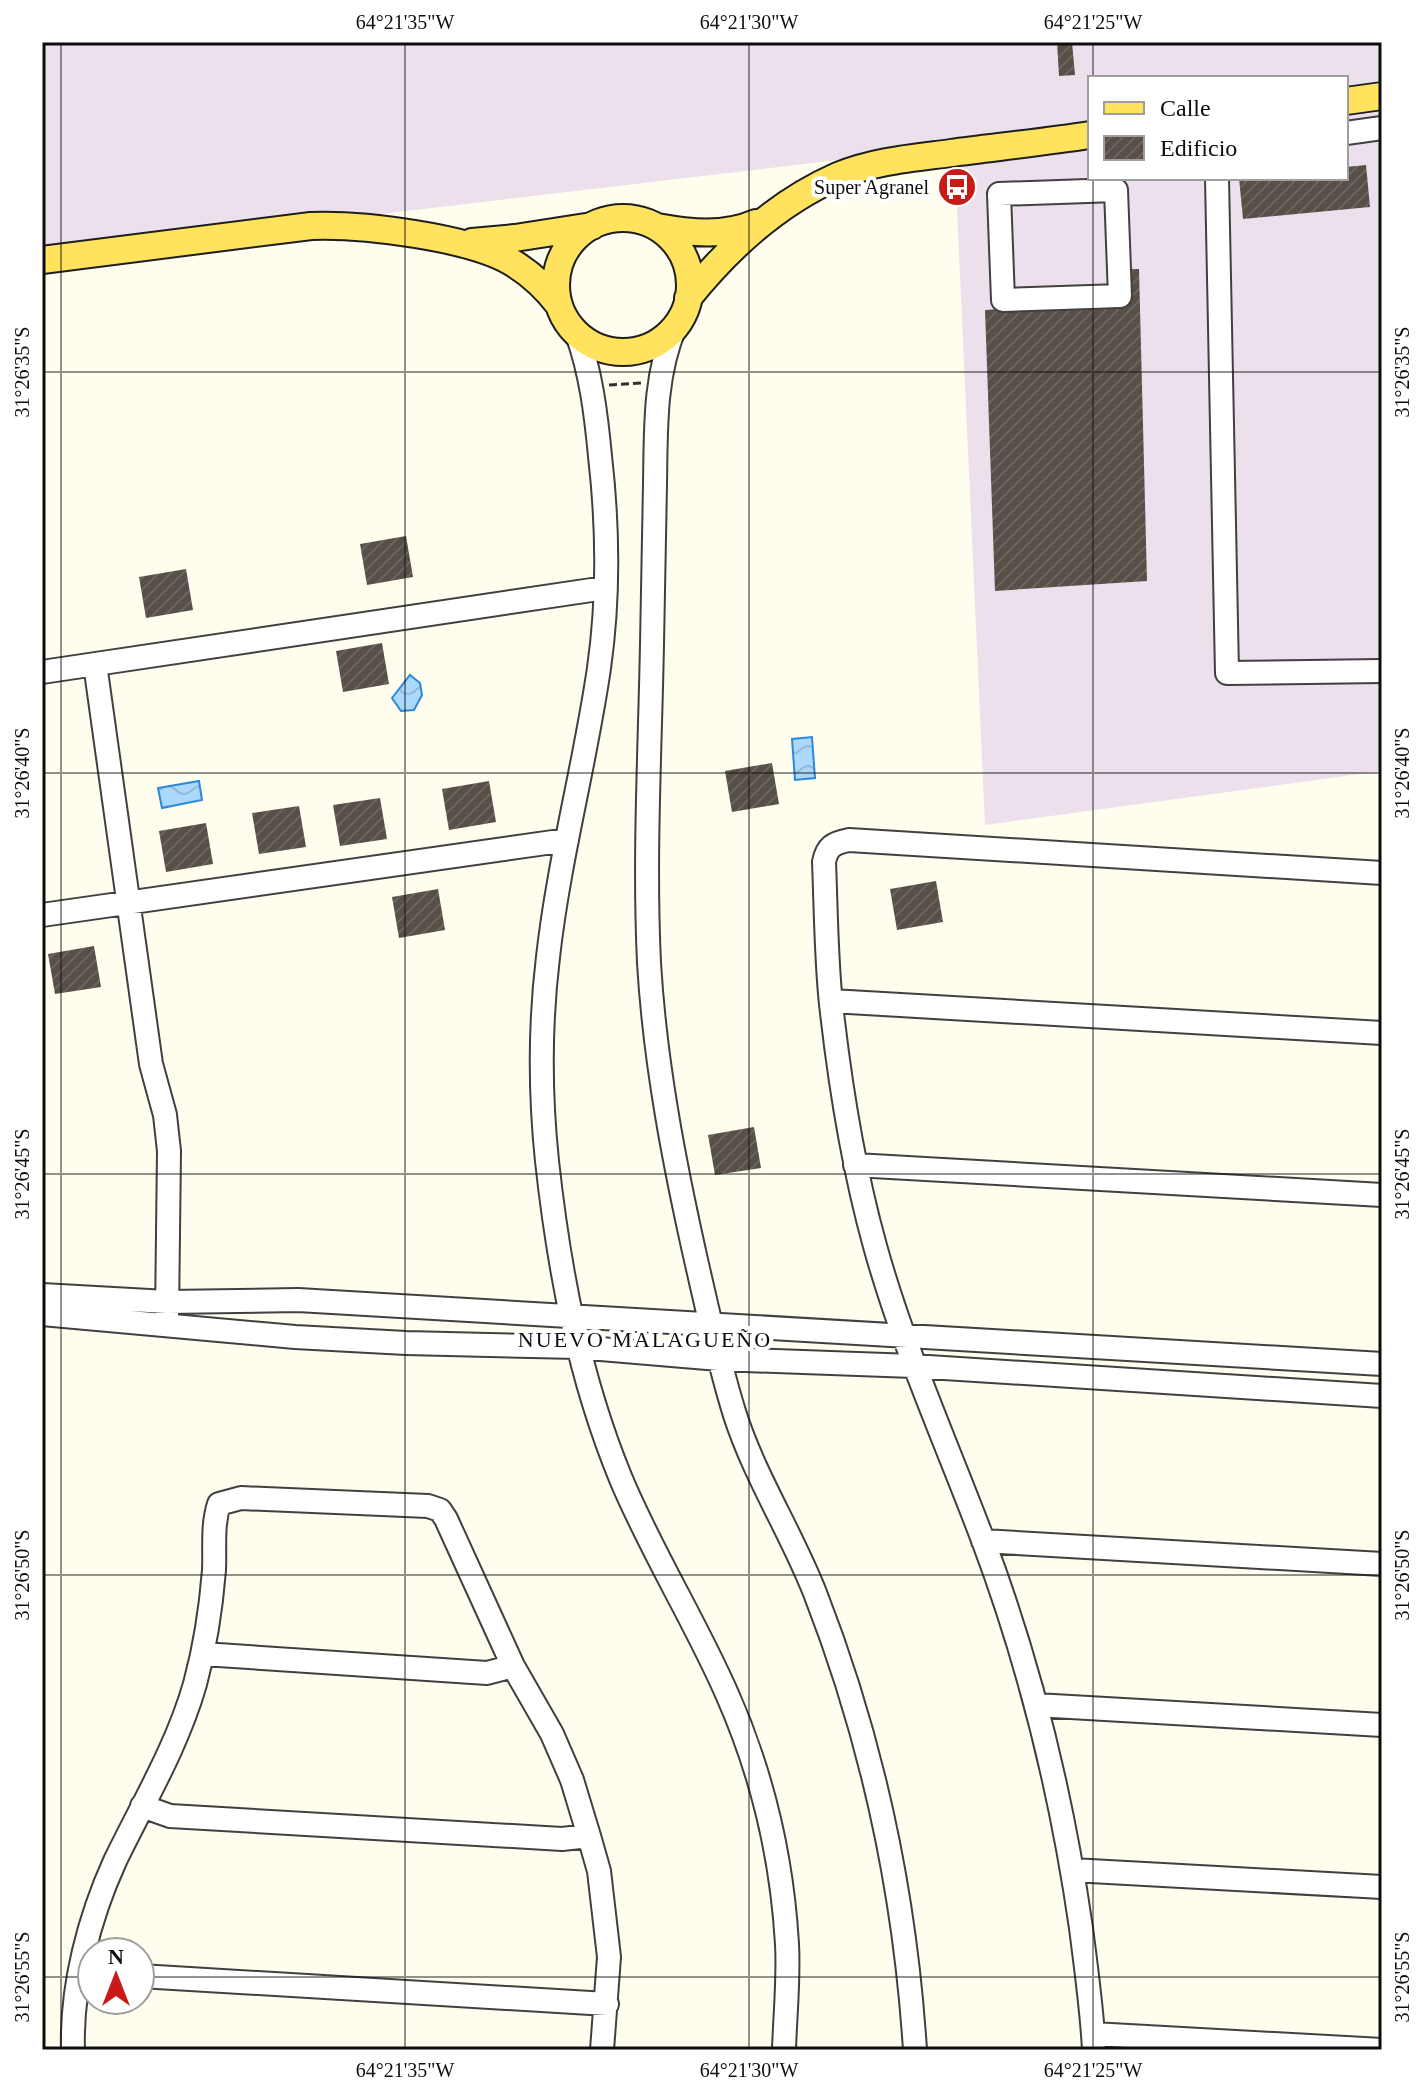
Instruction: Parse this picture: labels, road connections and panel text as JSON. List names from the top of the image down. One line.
{"districts":["NUEVO MALAGUEÑO"],"places":{"bus stop":["Super Agranel"]},"legend":["Calle","Edificio"],"north":"top","coordinates":["64°21'35\"W","64°21'30\"W","64°21'25\"W","31°26'35\"S","31°26'40\"S","31°26'45\"S","31°26'50\"S","31°26'55\"S"]}
